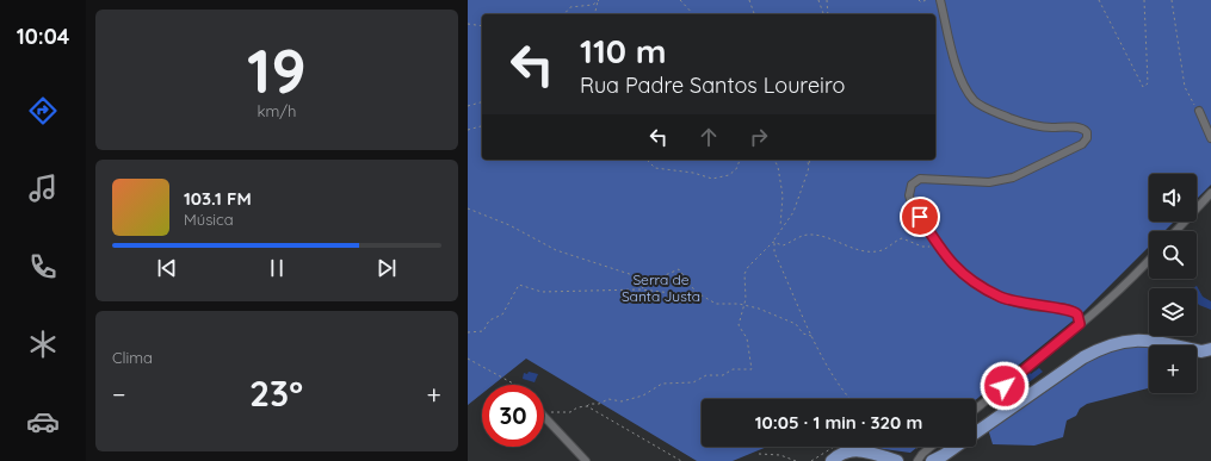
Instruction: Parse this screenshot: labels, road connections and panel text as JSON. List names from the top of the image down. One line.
{"parks":["Serra de Santa Justa"],"page":{"tabs":"10:04","tile":[["19","km/h"],"Clima"],"turn":["110 m","Rua Padre Santos Loureiro"],"map_buttons":"+","song":["103.1 FM","Música"],"heat":["−","23°","+"],"limit":"30","trip":"10:05 · 1 min · 320 m"}}
